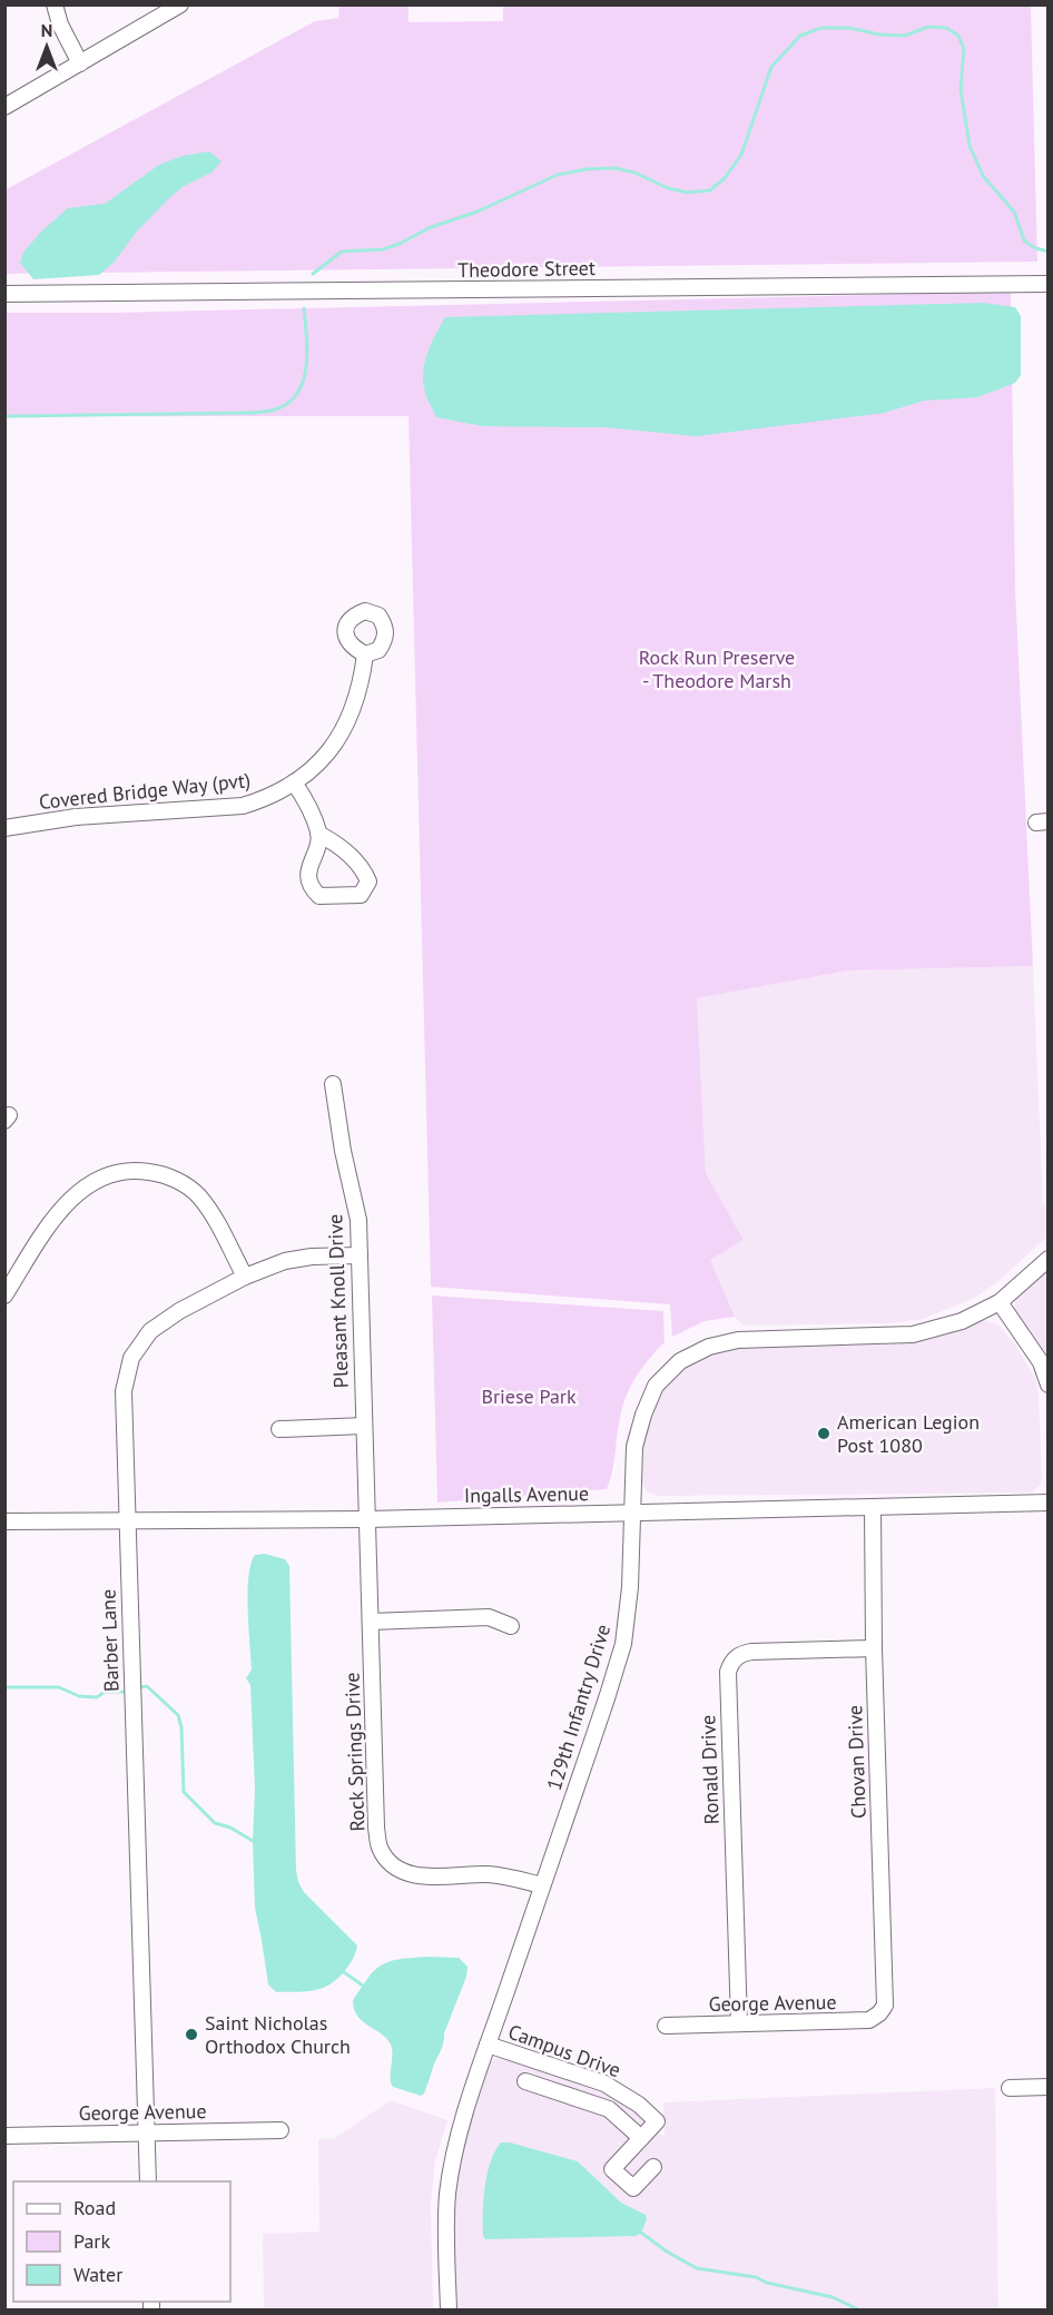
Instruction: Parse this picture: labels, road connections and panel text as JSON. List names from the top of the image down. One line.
{"streets":{"street":["Theodore Street","Covered Bridge Way (pvt)","Pleasant Knoll Drive","Ingalls Avenue","Barber Lane","129th Infantry Drive","Rock Springs Drive","Chovan Drive","Ronald Drive","George Avenue","Campus Drive"]},"crossings":[["Pleasant Knoll Drive","Ingalls Avenue"],["Pleasant Knoll Drive","Barber Lane"],["Pleasant Knoll Drive","Rock Springs Drive"],["Ingalls Avenue","Barber Lane"],["Ingalls Avenue","129th Infantry Drive"],["Ingalls Avenue","Rock Springs Drive"],["Ingalls Avenue","Chovan Drive"],["Barber Lane","George Avenue"],["129th Infantry Drive","Rock Springs Drive"],["129th Infantry Drive","Campus Drive"],["Chovan Drive","Ronald Drive"],["Chovan Drive","George Avenue"],["Ronald Drive","George Avenue"]],"parks":["Rock Run Preserve - Theodore Marsh","Briese Park"],"places":["American Legion Post 1080","Saint Nicholas Orthodox Church"],"legend":["Road","Park","Water"],"north":"top"}
